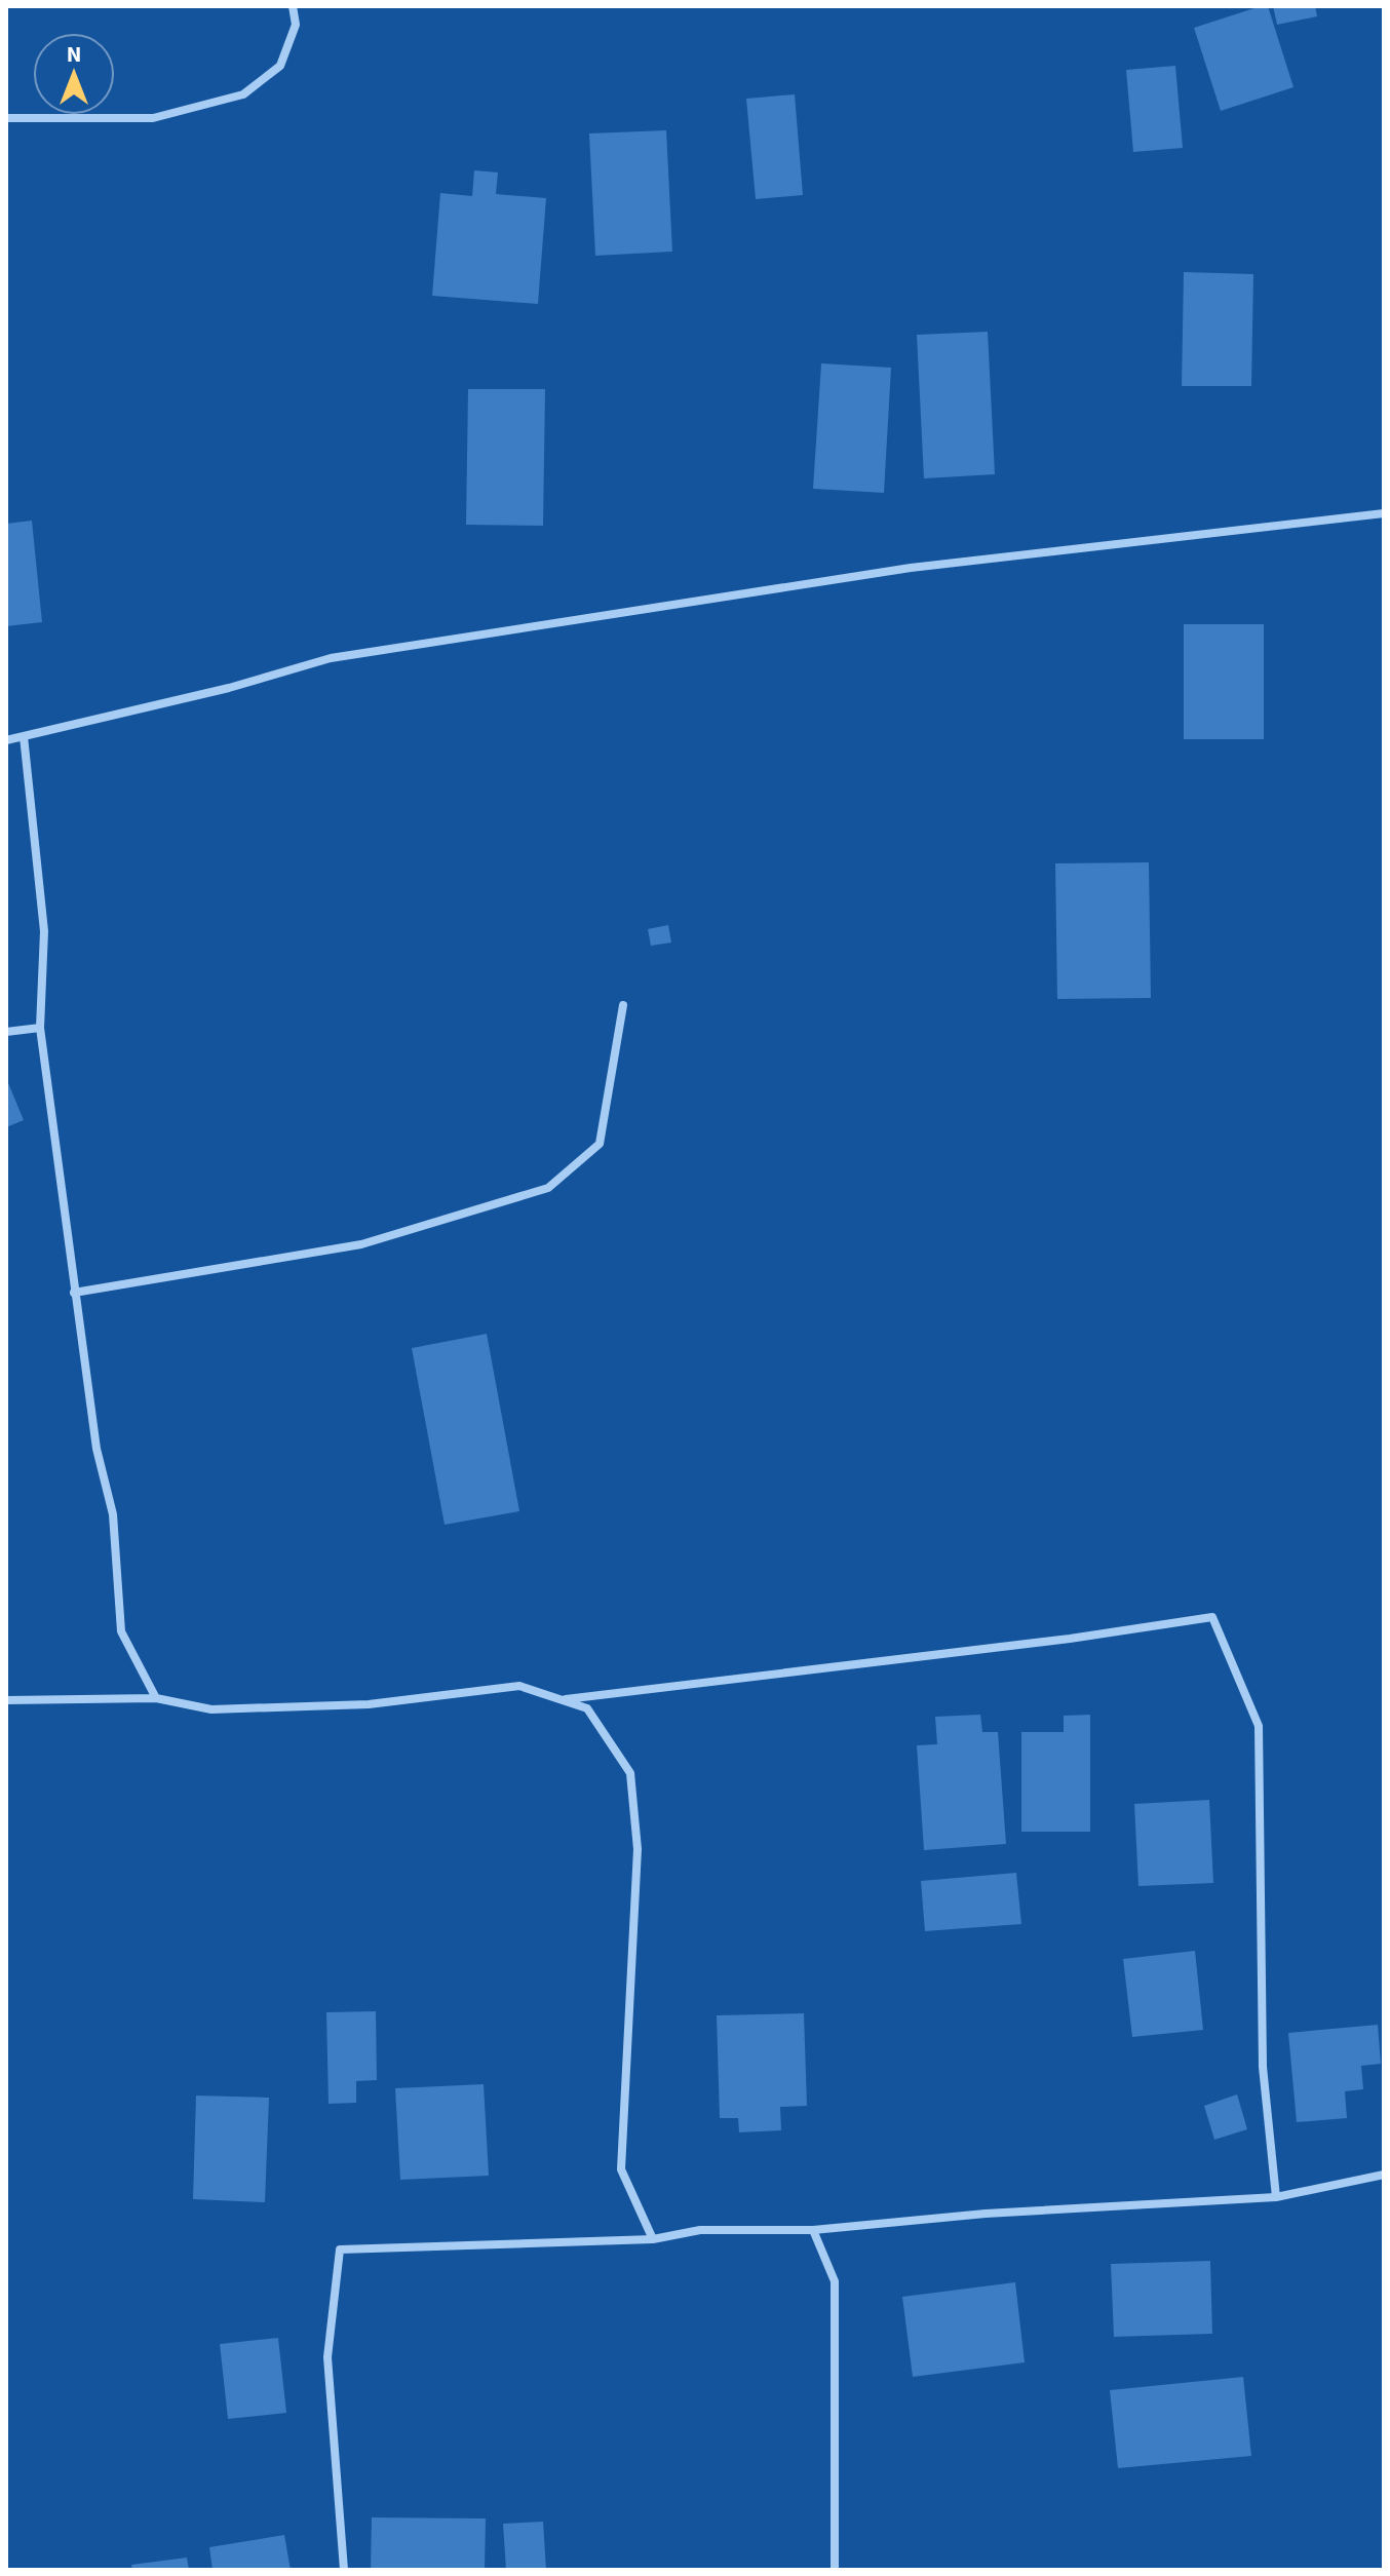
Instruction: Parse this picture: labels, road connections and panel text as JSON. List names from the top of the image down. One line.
{"north":"top"}
